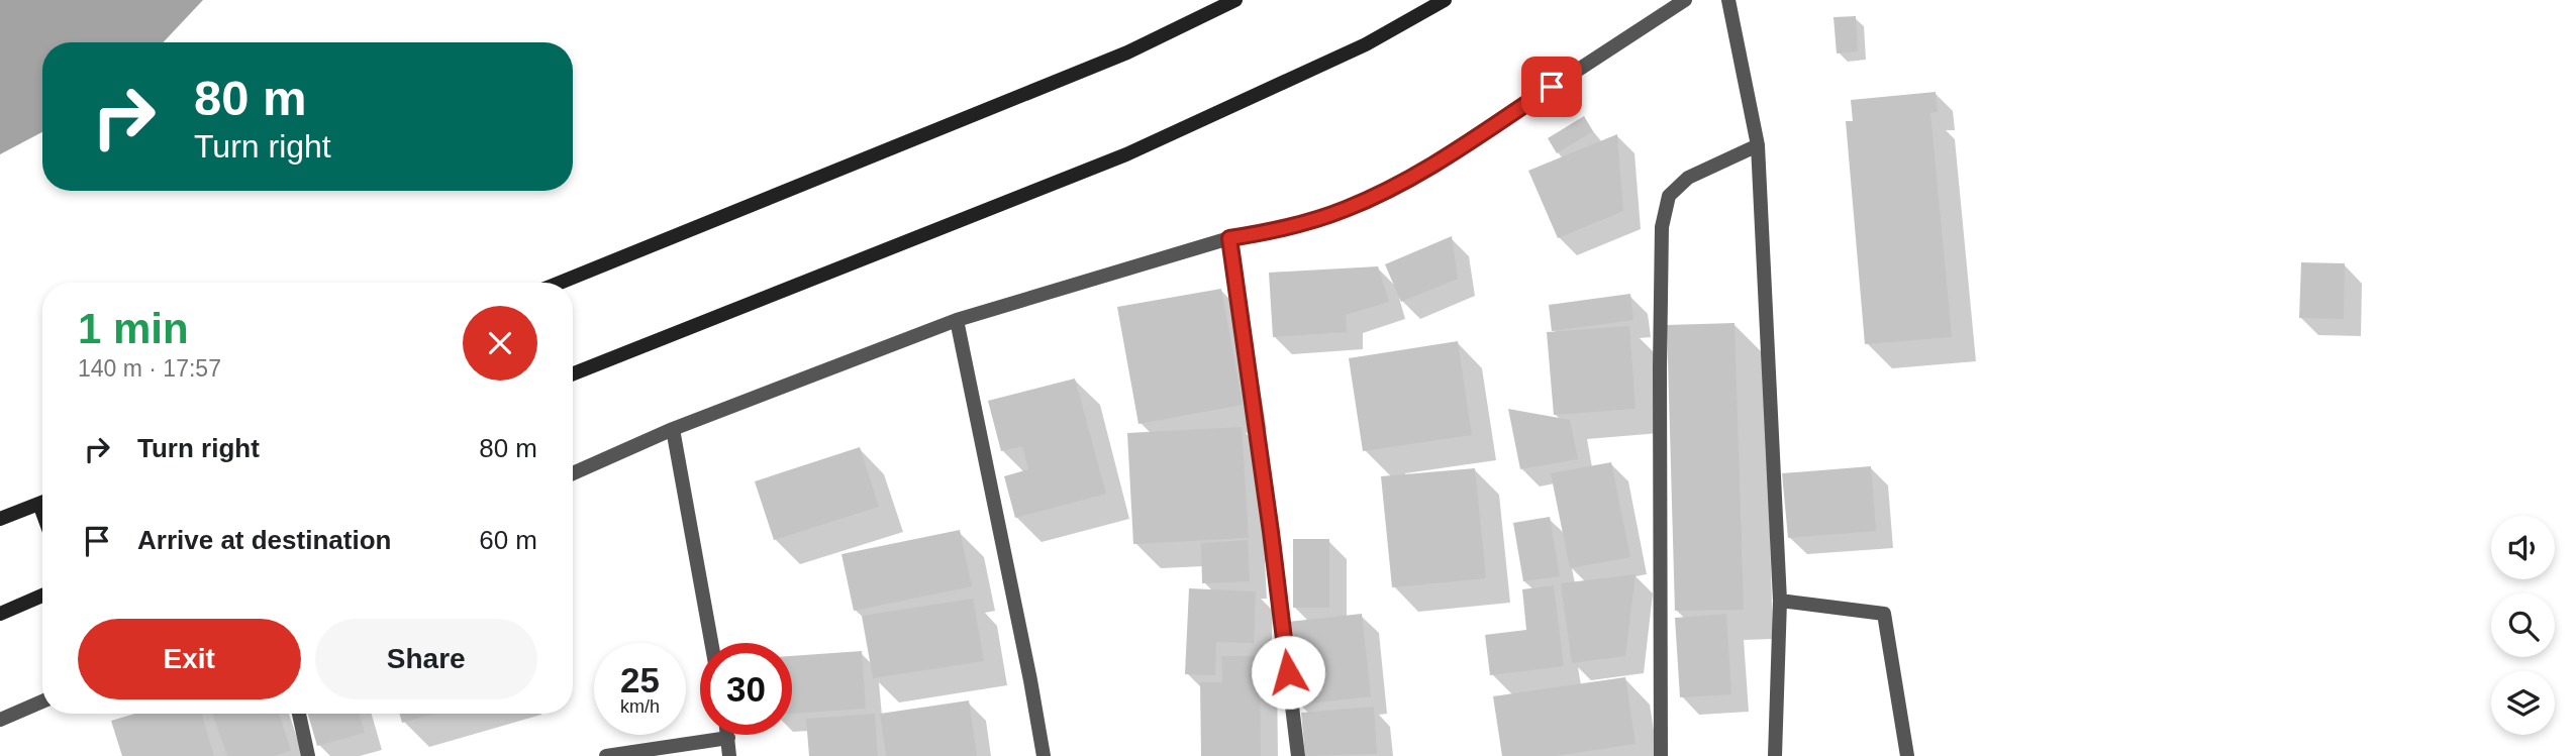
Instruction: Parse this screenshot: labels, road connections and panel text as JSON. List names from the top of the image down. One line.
{"page":{"turn":["80 m","Turn right"],"heading":["1 min","140 m · 17:57"],"list":[{"name":"Turn right","value":"80 m"},{"name":"Arrive at destination","value":"60 m"}],"buttons":["Exit","Share"],"speed":"25 km/h","limit":"30"}}
